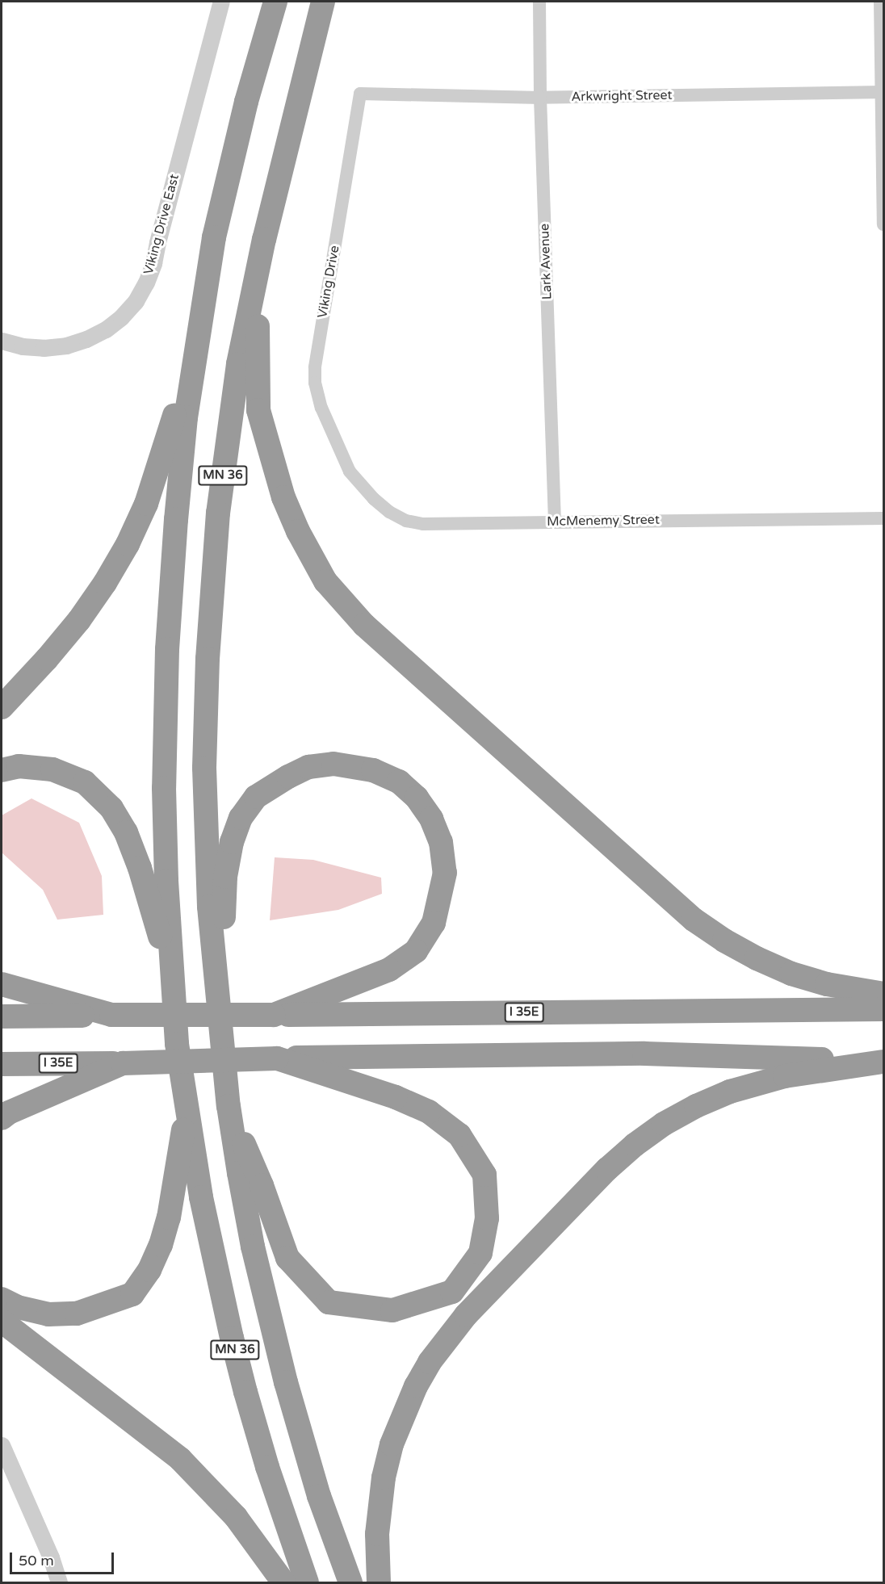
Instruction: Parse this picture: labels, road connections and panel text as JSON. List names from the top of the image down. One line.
{"streets":{"highway":["MN 36","I 35E"],"street":["Arkwright Street","Viking Drive East","Lark Avenue","Viking Drive","McMenemy Street"]},"crossings":[["Arkwright Street","Lark Avenue"],["Arkwright Street","Viking Drive"],["Lark Avenue","McMenemy Street"],["Viking Drive","McMenemy Street"]],"scale_bar":"50 m"}
